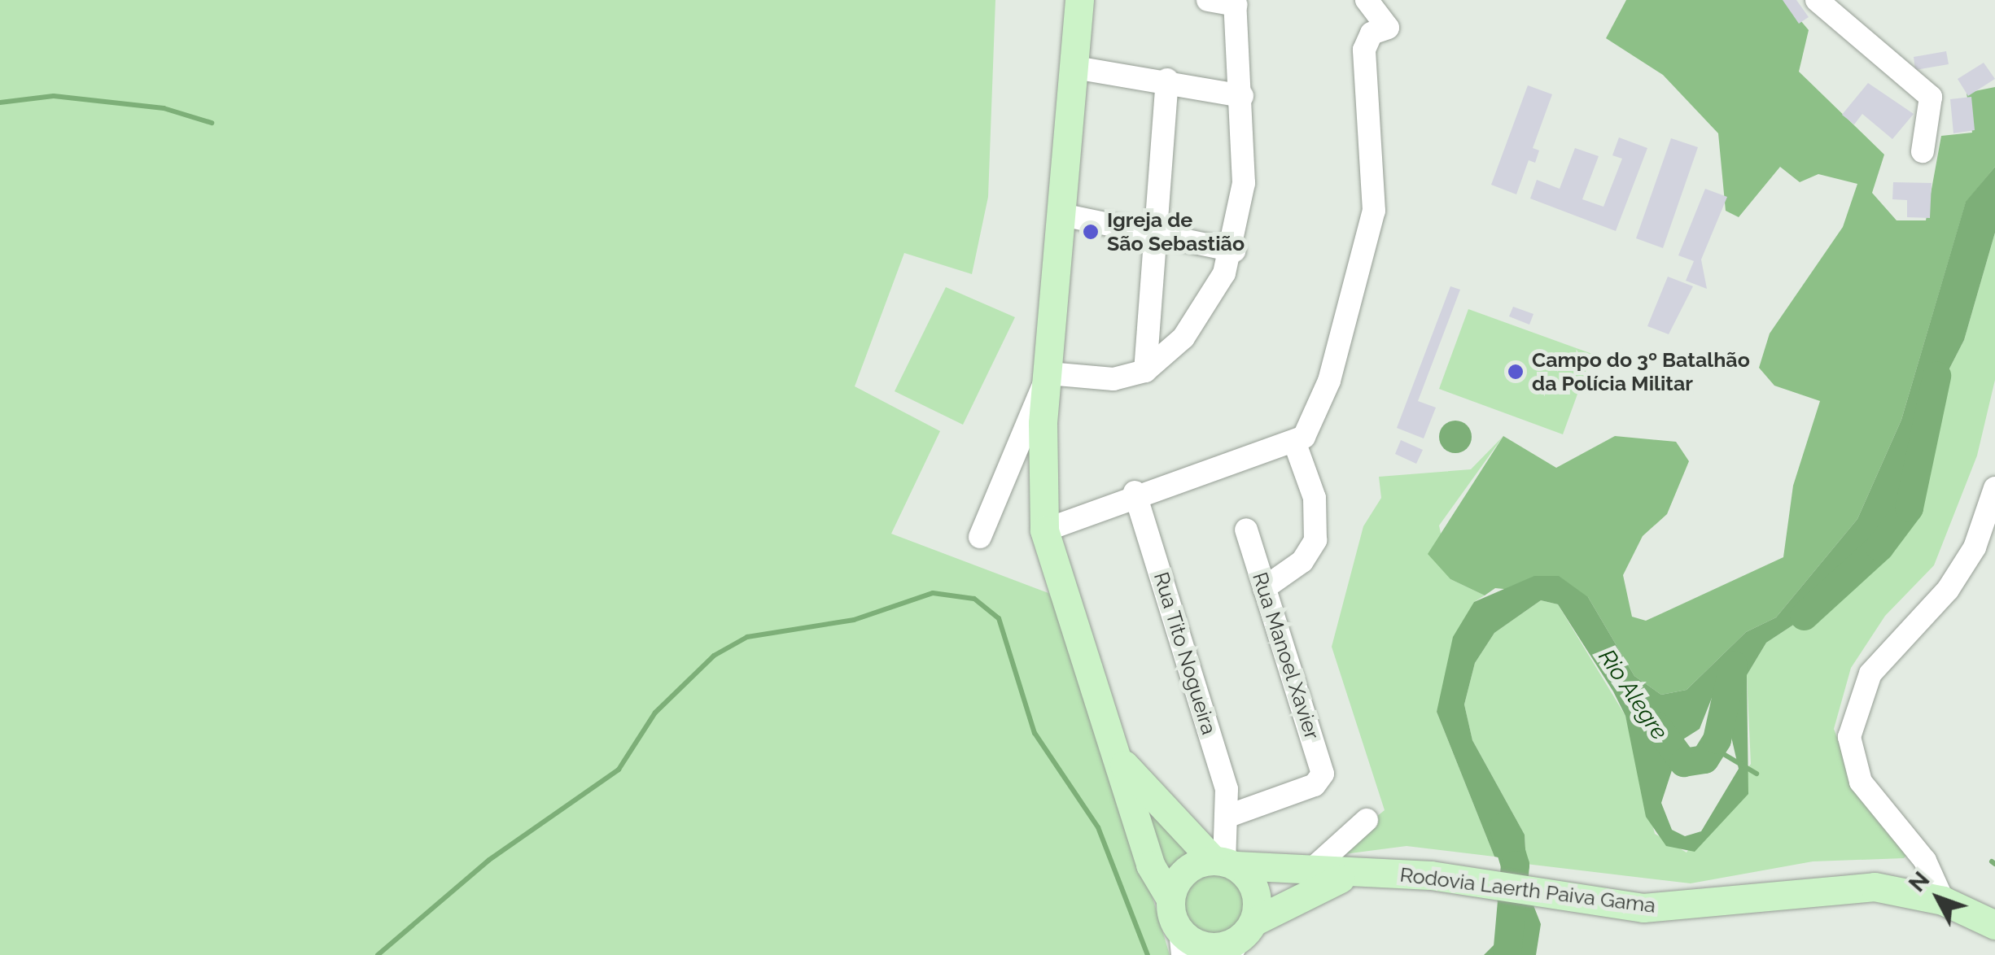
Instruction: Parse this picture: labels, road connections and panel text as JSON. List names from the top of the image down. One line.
{"streets":{"main road":["Rodovia Laerth Paiva Gama"],"street":["Rua Tito Nogueira","Rua Manoel Xavier"]},"crossings":[["Rua Tito Nogueira","Rua Manoel Xavier"]],"water":["Rio Alegre"],"places":["Igreja de São Sebastião","Campo do 3º Batalhão da Polícia Militar"],"north":"top left"}
